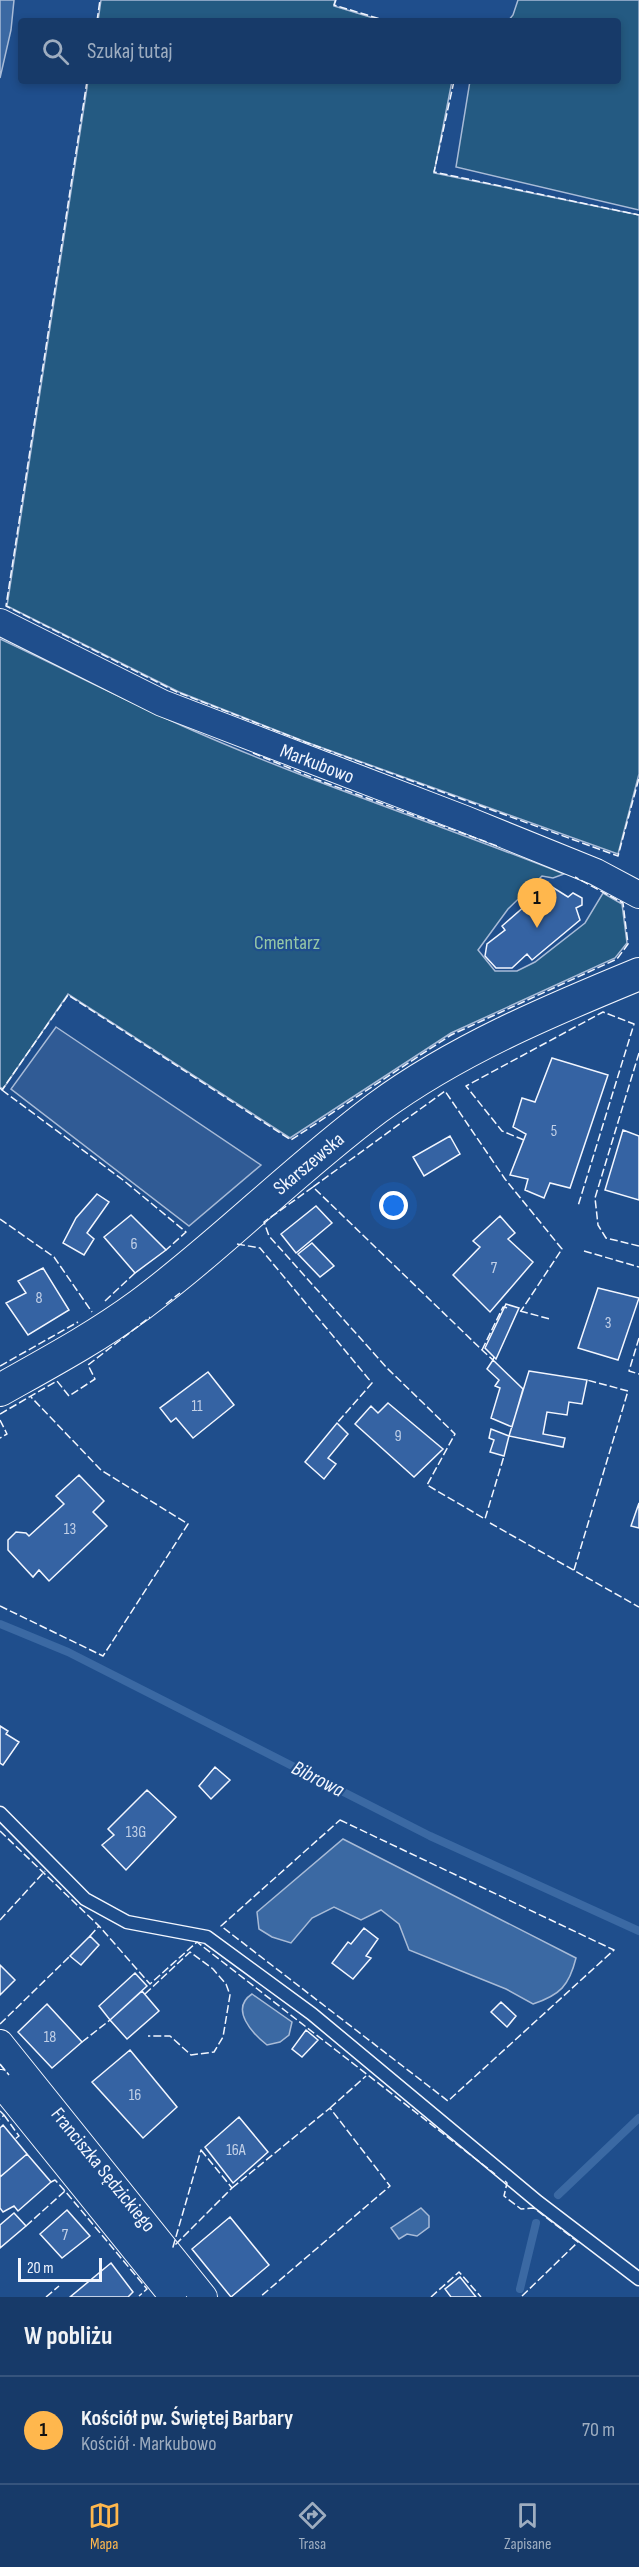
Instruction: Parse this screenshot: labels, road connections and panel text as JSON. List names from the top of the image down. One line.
{"streets":{"street":["Markubowo","Skarszewska","Franciszka Sędzickiego"]},"water":["Bibrowa"],"parks":["Cmentarz"],"house_numbers":["5","6","7","8","3","11","9","13","13G","18","16","16A","7"],"scale_bar":"20 m","page":{"search":"Szukaj tutaj","pins":"1","scale":"20 m","heading":"W pobliżu","list":[{"mark":"1","name":"Kościół pw. Świętej Barbary","note":"Kościół · Markubowo","value":"70 m"}],"nav":["Mapa","Trasa","Zapisane"]}}
